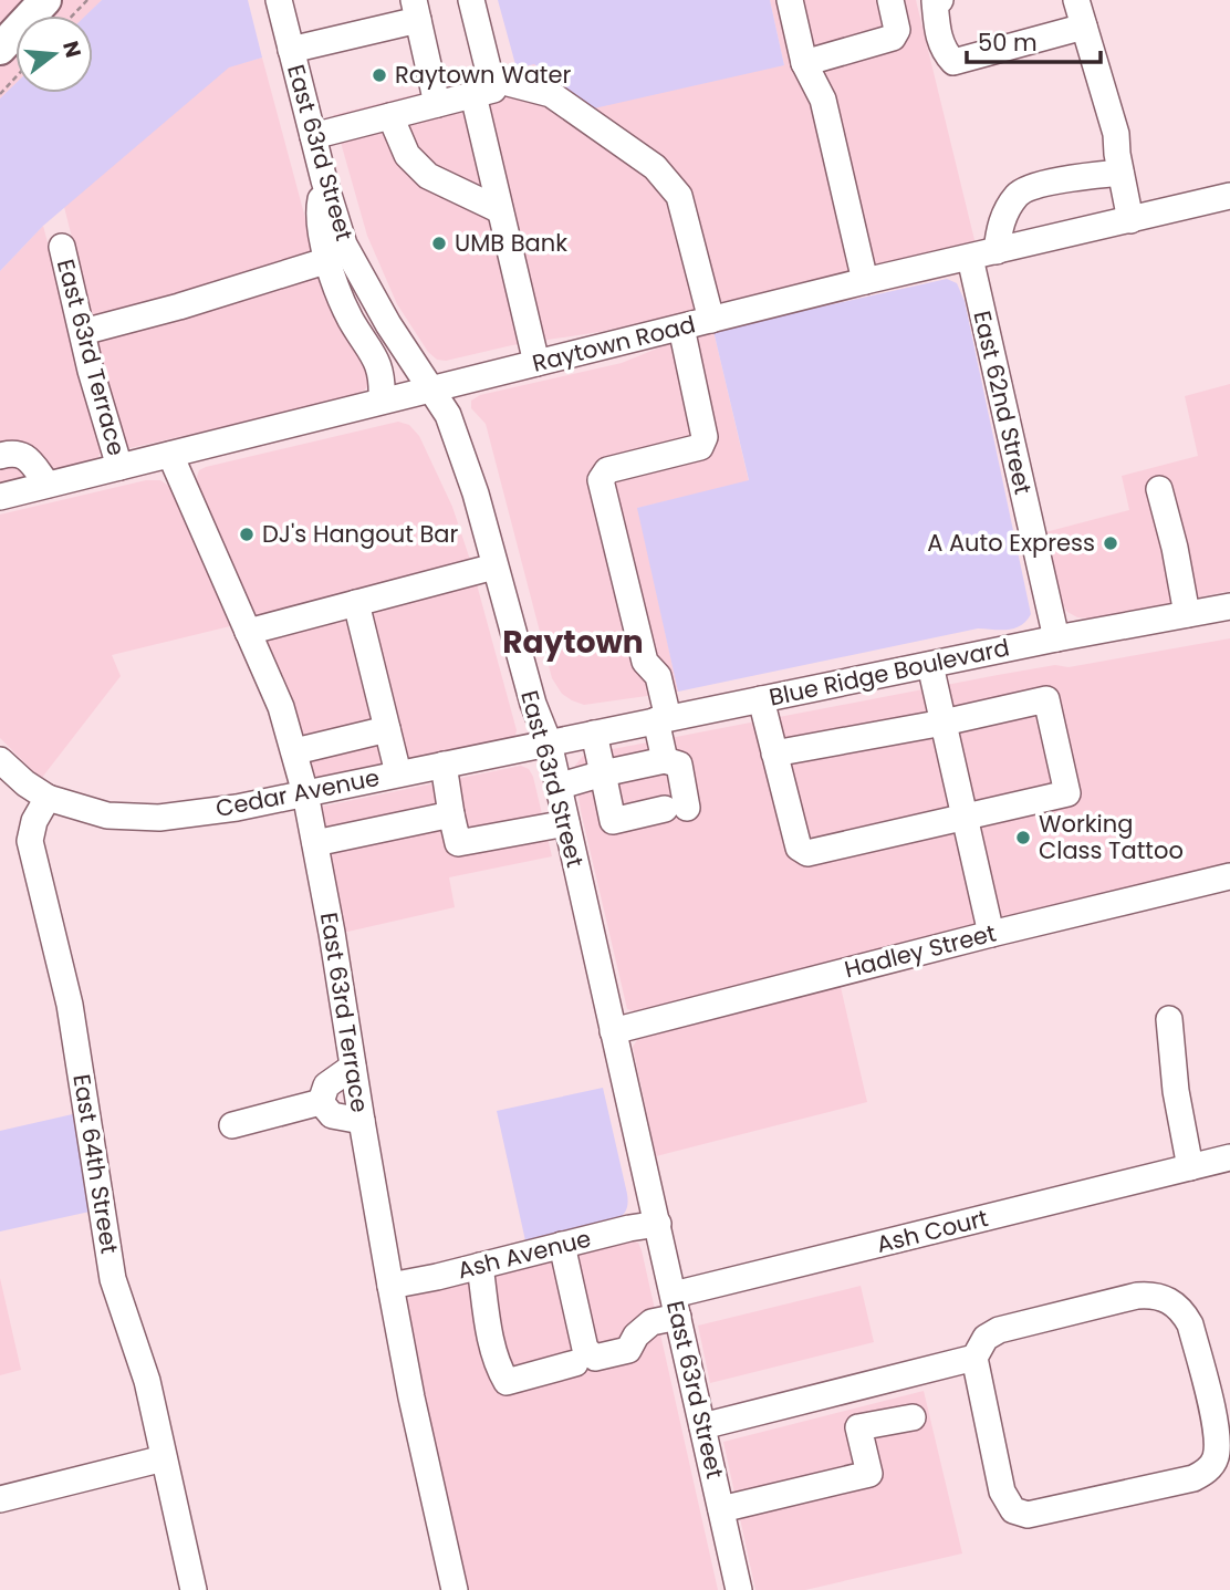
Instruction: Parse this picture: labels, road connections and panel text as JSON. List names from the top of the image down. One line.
{"streets":{"street":["East 63rd Street","Raytown Road","East 63rd Terrace","East 62nd Street","Blue Ridge Boulevard","Cedar Avenue","Hadley Street","East 64th Street","Ash Court","Ash Avenue"]},"crossings":[["East 63rd Street","Raytown Road"],["East 63rd Street","Blue Ridge Boulevard"],["East 63rd Street","Cedar Avenue"],["East 63rd Street","Hadley Street"],["East 63rd Street","Ash Court"],["East 63rd Street","Ash Avenue"],["Raytown Road","East 63rd Terrace"],["Raytown Road","East 62nd Street"],["East 63rd Terrace","Cedar Avenue"],["East 63rd Terrace","Ash Avenue"],["East 62nd Street","Blue Ridge Boulevard"],["Blue Ridge Boulevard","Cedar Avenue"],["Cedar Avenue","East 64th Street"],["Ash Court","Ash Avenue"]],"districts":["Raytown"],"places":["Raytown Water","UMB Bank","DJ's Hangout Bar","A Auto Express","Working Class Tattoo"],"scale_bar":"50 m","north":"right"}
